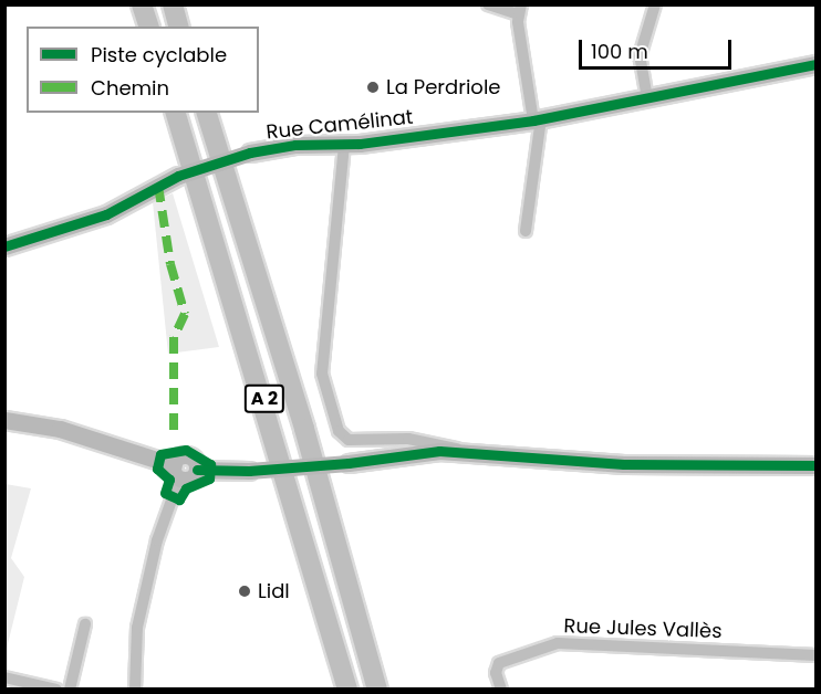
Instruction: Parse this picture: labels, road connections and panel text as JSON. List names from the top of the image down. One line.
{"streets":{"highway":["A 2"],"street":["Rue Camélinat","Rue Jules Vallès"]},"places":["La Perdriole","Lidl"],"legend":["Piste cyclable","Chemin"],"scale_bar":"100 m"}
